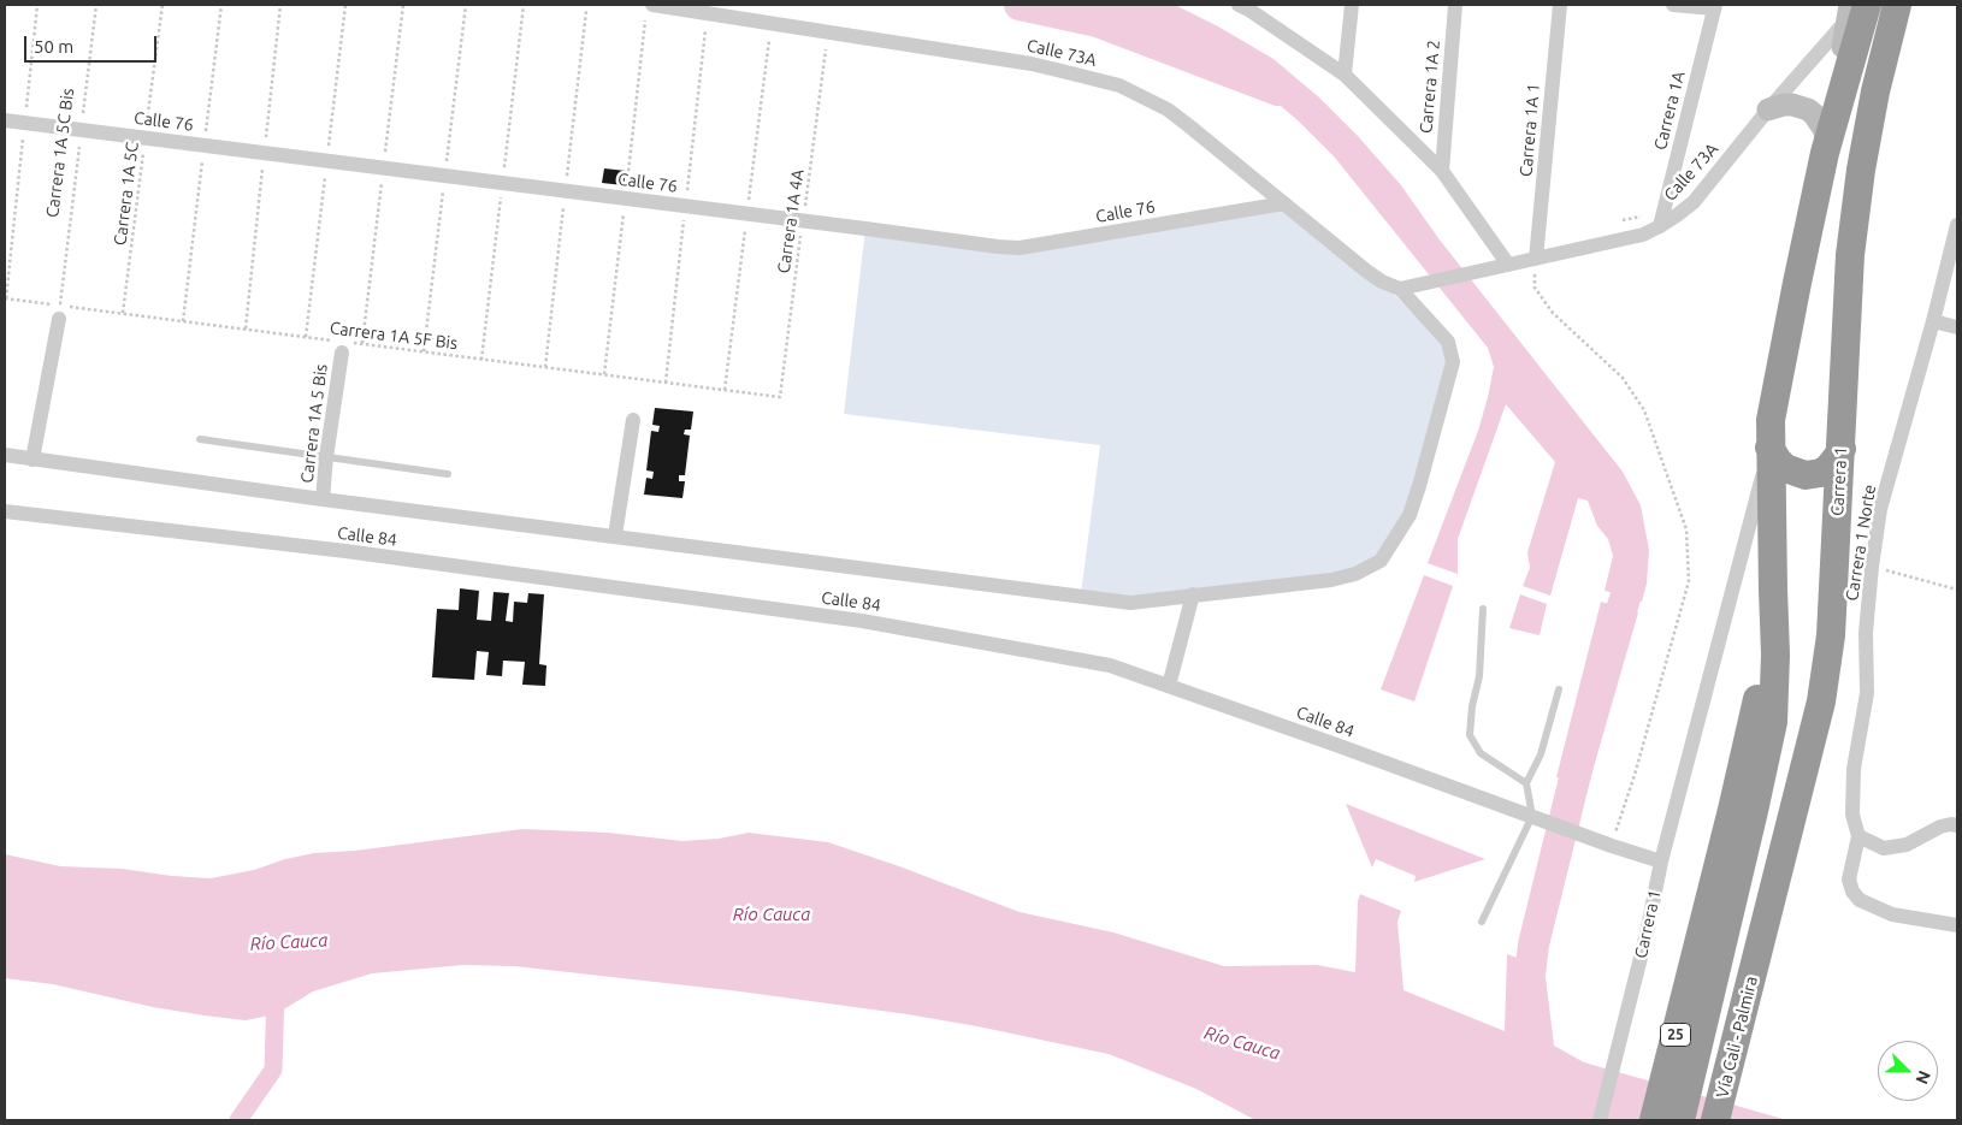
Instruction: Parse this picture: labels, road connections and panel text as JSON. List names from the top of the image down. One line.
{"streets":{"highway":["Carrera 1","25","Vía Cali - Palmira"],"street":["Calle 73A","Carrera 1A 2","Carrera 1A","Calle 76","Carrera 1A 1","Carrera 1A 5 Bis","Calle 84","Carrera 1 Norte"],"path":["Carrera 1A 5C Bis","Carrera 1A 5C","Carrera 1A 4A","Carrera 1A 5F Bis"]},"crossings":[["Calle 73A","Carrera 1A"],["Calle 73A","Calle 76"],["Calle 73A","Carrera 1A 1"],["Calle 73A","Carrera 1"],["Calle 73A","Calle 84"],["Calle 76","Carrera 1A 5C Bis"],["Calle 76","Carrera 1A 5C"],["Calle 76","Carrera 1A 4A"],["Carrera 1A 5C Bis","Carrera 1A 5F Bis"],["Carrera 1A 5C","Carrera 1A 5F Bis"],["Carrera 1A 4A","Carrera 1A 5F Bis"],["Carrera 1A 5F Bis","Carrera 1A 5 Bis"],["Carrera 1A 5 Bis","Calle 84"],["Carrera 1","Calle 84"],["Carrera 1","25"],["Carrera 1","Vía Cali - Palmira"]],"water":["Río Cauca"],"scale_bar":"50 m","north":"bottom right"}
